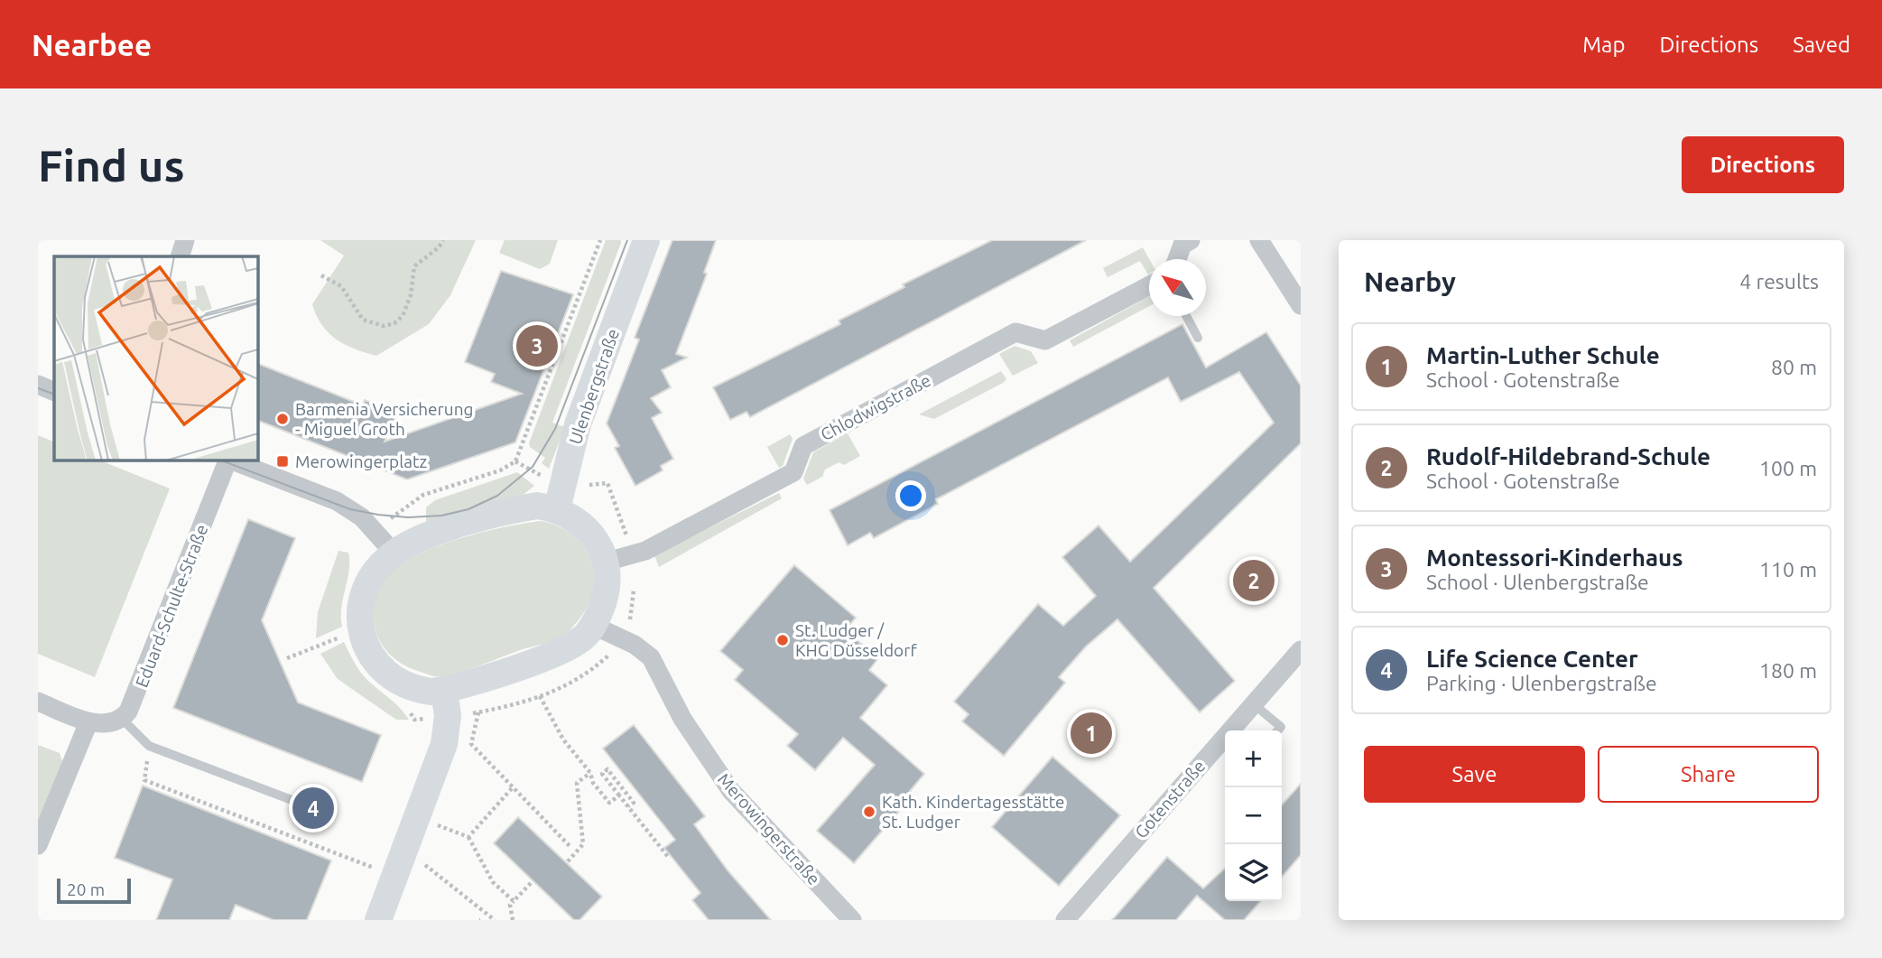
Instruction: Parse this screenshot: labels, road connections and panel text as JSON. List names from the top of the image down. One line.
{"streets":{"street":["Ulenbergstraße","Chlodwigstraße","Eduard-Schulte-Straße","Gotenstraße","Merowingerstraße"]},"crossings":[["Ulenbergstraße","Chlodwigstraße"],["Ulenbergstraße","Merowingerstraße"],["Chlodwigstraße","Merowingerstraße"]],"places":{"other":["Barmenia Versicherung - Miguel Groth","St. Ludger / KHG Düsseldorf","Kath. Kindertagesstätte St. Ludger"],"transit":["Merowingerplatz"]},"scale_bar":"20 m","north":"top left","page":{"header":"Nearbee","nav":["Map","Directions","Saved"],"buttons":["Directions",["Save","Share"]],"title":"Find us","heading":["Nearby","4 results"],"pins":["3","2","1","4"],"list":[{"mark":"1","name":"Martin-Luther Schule","note":"School · Gotenstraße","value":"80 m"},{"mark":"2","name":"Rudolf-Hildebrand-Schule","note":"School · Gotenstraße","value":"100 m"},{"mark":"3","name":"Montessori-Kinderhaus","note":"School · Ulenbergstraße","value":"110 m"},{"mark":"4","name":"Life Science Center","note":"Parking · Ulenbergstraße","value":"180 m"}],"map_buttons":["+","−"],"scale":"20 m"}}
